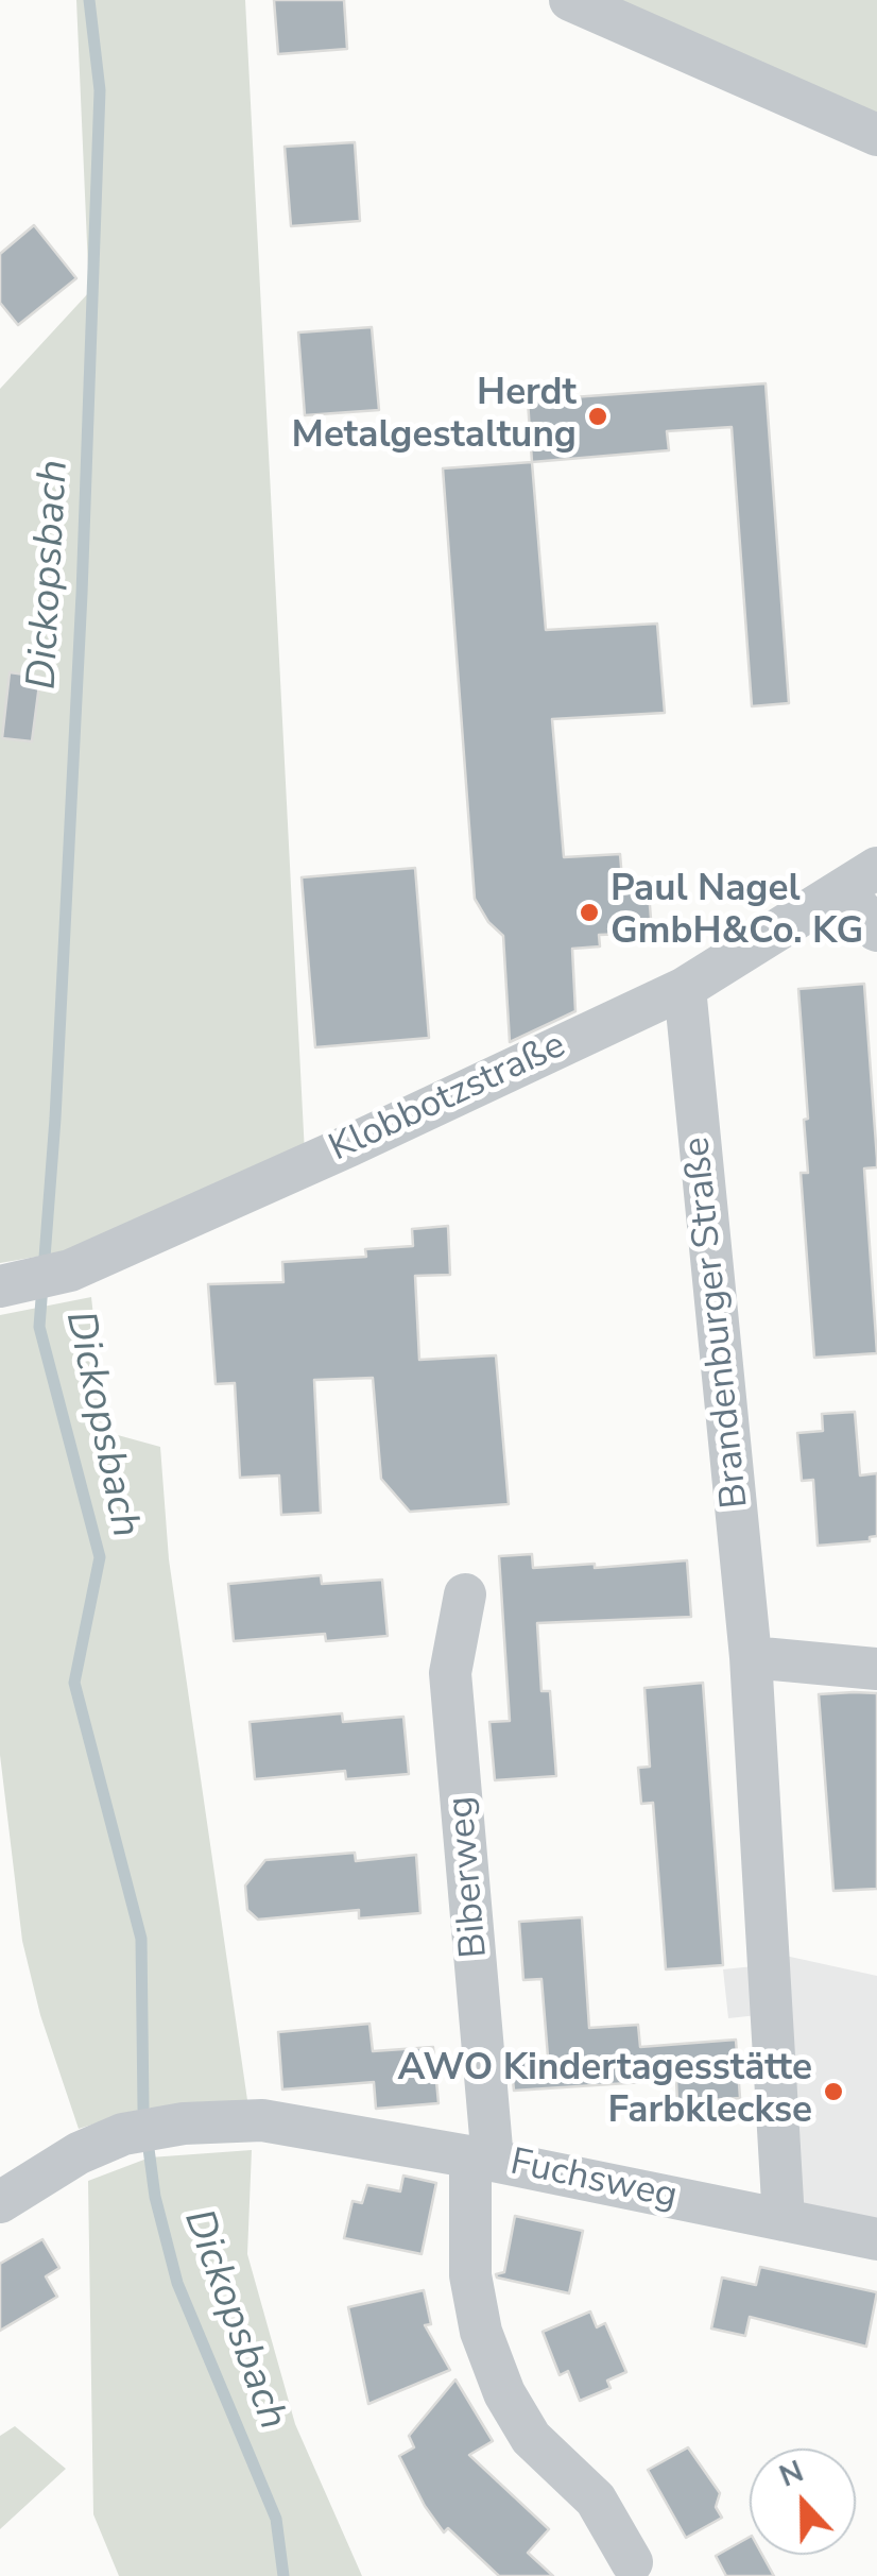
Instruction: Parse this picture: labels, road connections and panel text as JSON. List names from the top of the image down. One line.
{"streets":{"street":["Klobbotzstraße","Brandenburger Straße","Biberweg","Fuchsweg"]},"crossings":[["Klobbotzstraße","Brandenburger Straße"],["Brandenburger Straße","Fuchsweg"],["Biberweg","Fuchsweg"]],"water":["Dickopsbach"],"places":["Herdt Metalgestaltung","Paul Nagel GmbH&Co. KG","AWO Kindertagesstätte Farbkleckse"],"north":"top"}
